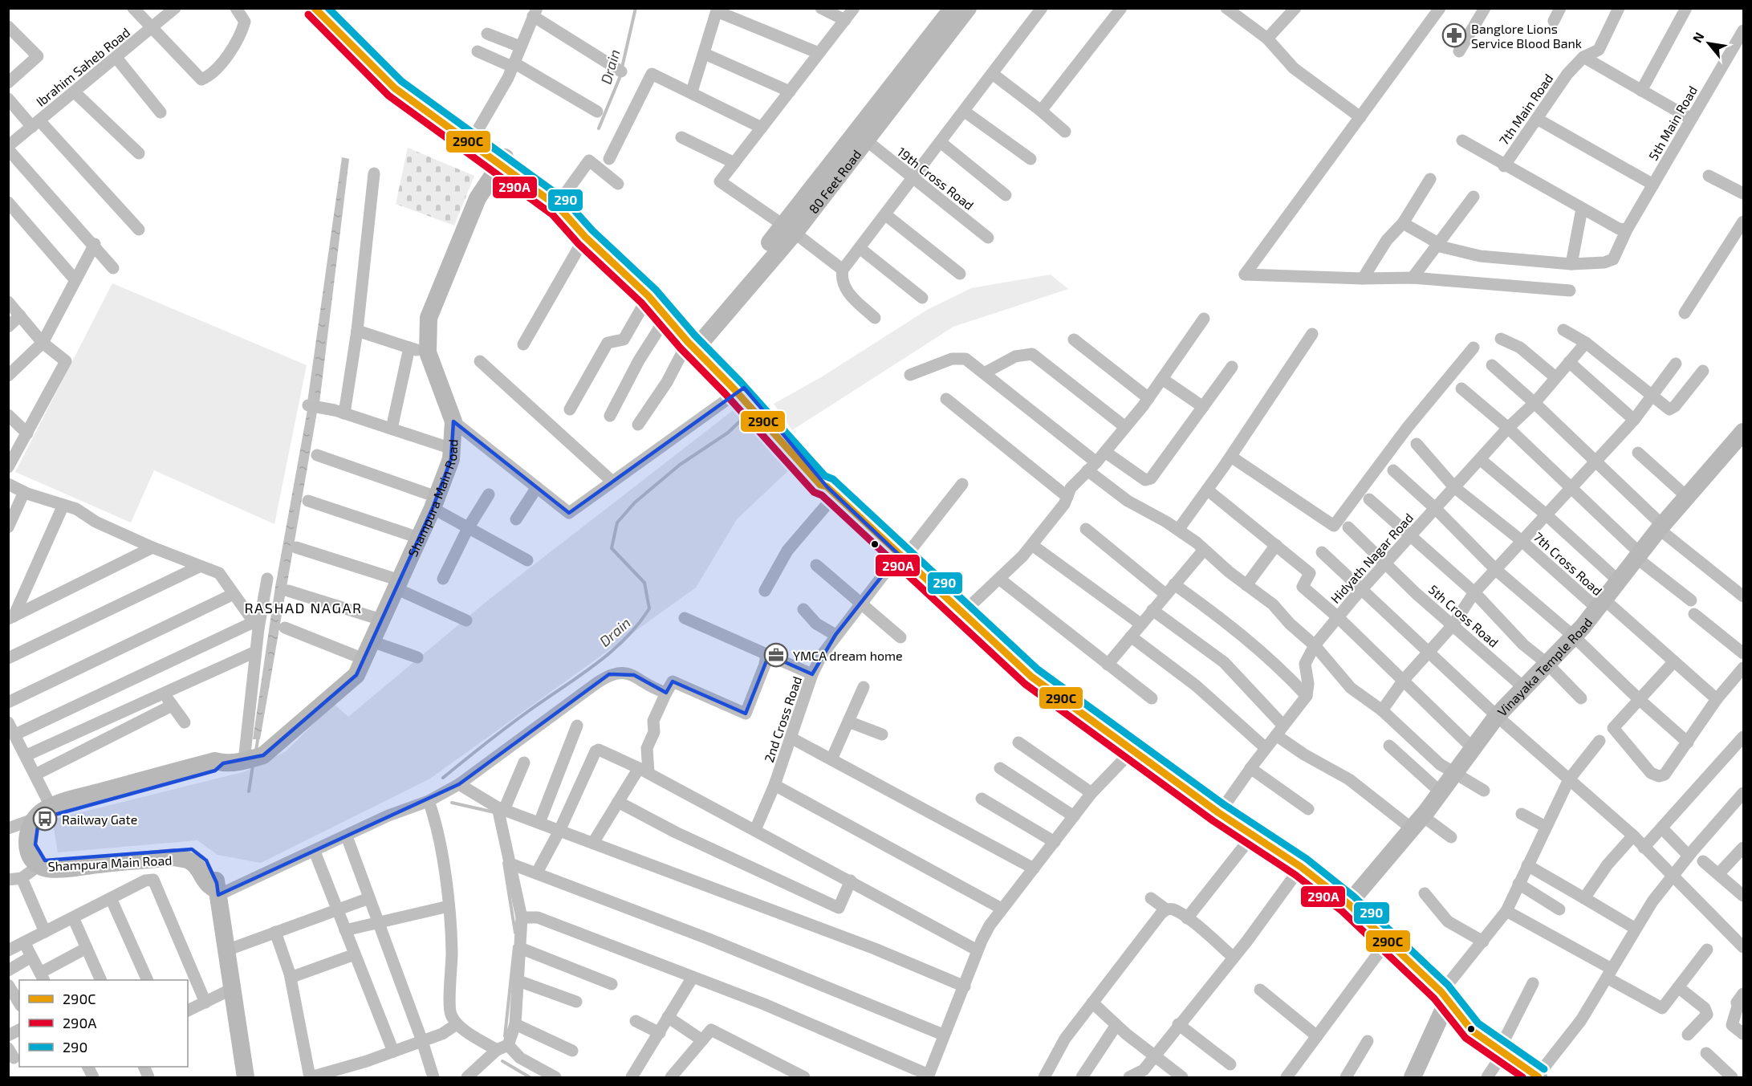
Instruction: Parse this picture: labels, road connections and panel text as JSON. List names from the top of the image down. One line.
{"streets":{"main road":["80 Feet Road","Shampura Main Road","Vinayaka Temple Road"],"street":["Ibrahim Saheb Road","7th Main Road","5th Main Road","19th Cross Road","Hidyath Nagar Road","7th Cross Road","5th Cross Road","2nd Cross Road"]},"crossings":[["7th Main Road","5th Main Road"],["19th Cross Road","80 Feet Road"],["Hidyath Nagar Road","7th Cross Road"],["Hidyath Nagar Road","5th Cross Road"],["7th Cross Road","Vinayaka Temple Road"],["5th Cross Road","Vinayaka Temple Road"]],"districts":["RASHAD NAGAR"],"water":["Drain"],"places":{"pharmacy":["Banglore Lions Service Blood Bank"],"office":["YMCA dream home"],"bus stop":["Railway Gate"]},"lines":["transit line 290C","transit line 290","transit line 290A"],"legend":["290C","290A","290"],"north":"top left"}
